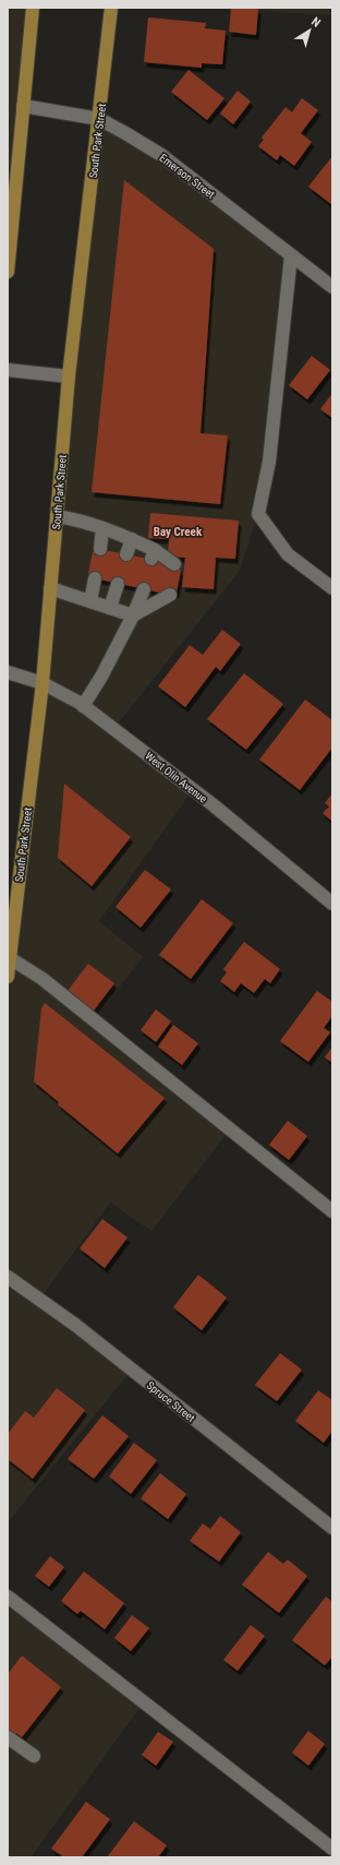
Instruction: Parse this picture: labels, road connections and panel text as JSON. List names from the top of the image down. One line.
{"streets":{"main road":["South Park Street"],"street":["Emerson Street","West Olin Avenue","Spruce Street"]},"crossings":[["South Park Street","Emerson Street"],["South Park Street","West Olin Avenue"]],"districts":["Bay Creek"],"north":"top right"}
